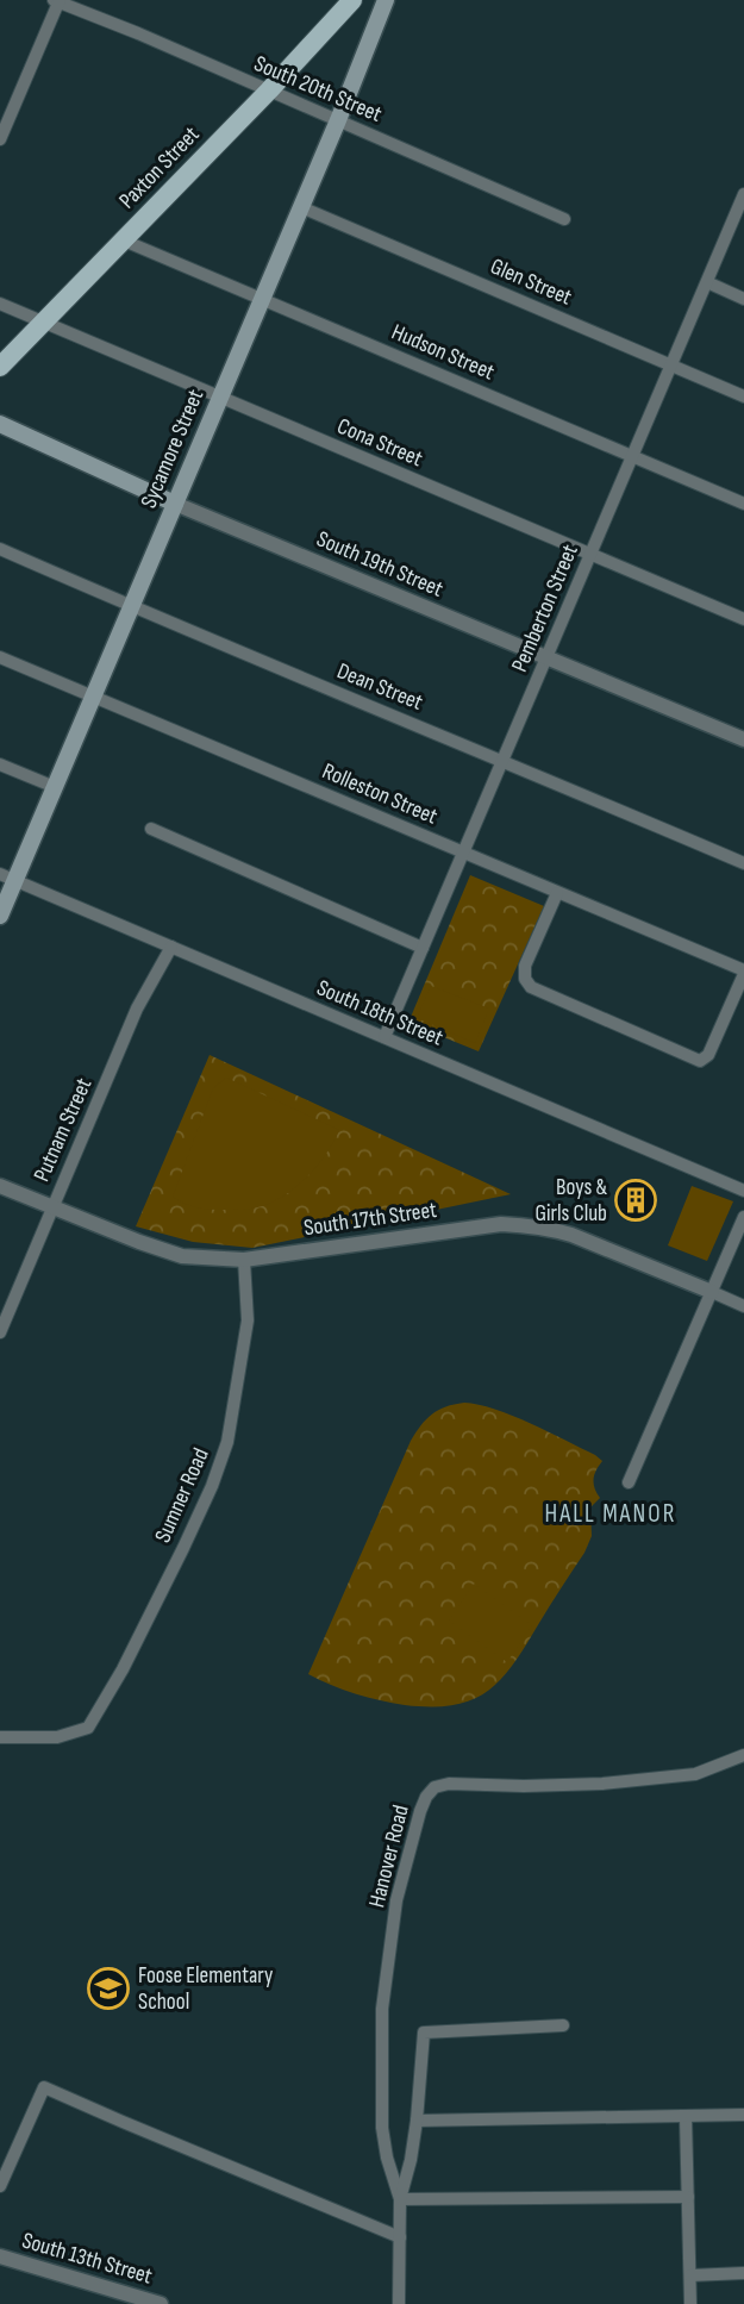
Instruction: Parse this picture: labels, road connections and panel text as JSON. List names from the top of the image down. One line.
{"streets":{"main road":["Paxton Street","Sycamore Street","South 19th Street"],"street":["South 20th Street","Glen Street","Hudson Street","Cona Street","Pemberton Street","Dean Street","Rolleston Street","South 18th Street","Putnam Street","South 17th Street","Sumner Road","Hanover Road","South 13th Street"]},"crossings":[["South 20th Street","Paxton Street"],["South 20th Street","Sycamore Street"],["Paxton Street","Hudson Street"],["Paxton Street","Cona Street"],["Glen Street","Sycamore Street"],["Glen Street","Pemberton Street"],["Hudson Street","Sycamore Street"],["Hudson Street","Pemberton Street"],["Cona Street","Sycamore Street"],["Cona Street","Pemberton Street"],["Sycamore Street","South 19th Street"],["Sycamore Street","Dean Street"],["Sycamore Street","Rolleston Street"],["Sycamore Street","South 18th Street"],["South 19th Street","Pemberton Street"],["Pemberton Street","Dean Street"],["Pemberton Street","Rolleston Street"],["Pemberton Street","South 18th Street"],["South 18th Street","Putnam Street"],["Putnam Street","South 17th Street"],["South 17th Street","Sumner Road"]],"districts":["HALL MANOR"],"places":{"building":["Boys & Girls Club"],"school or university":["Foose Elementary School"]}}
